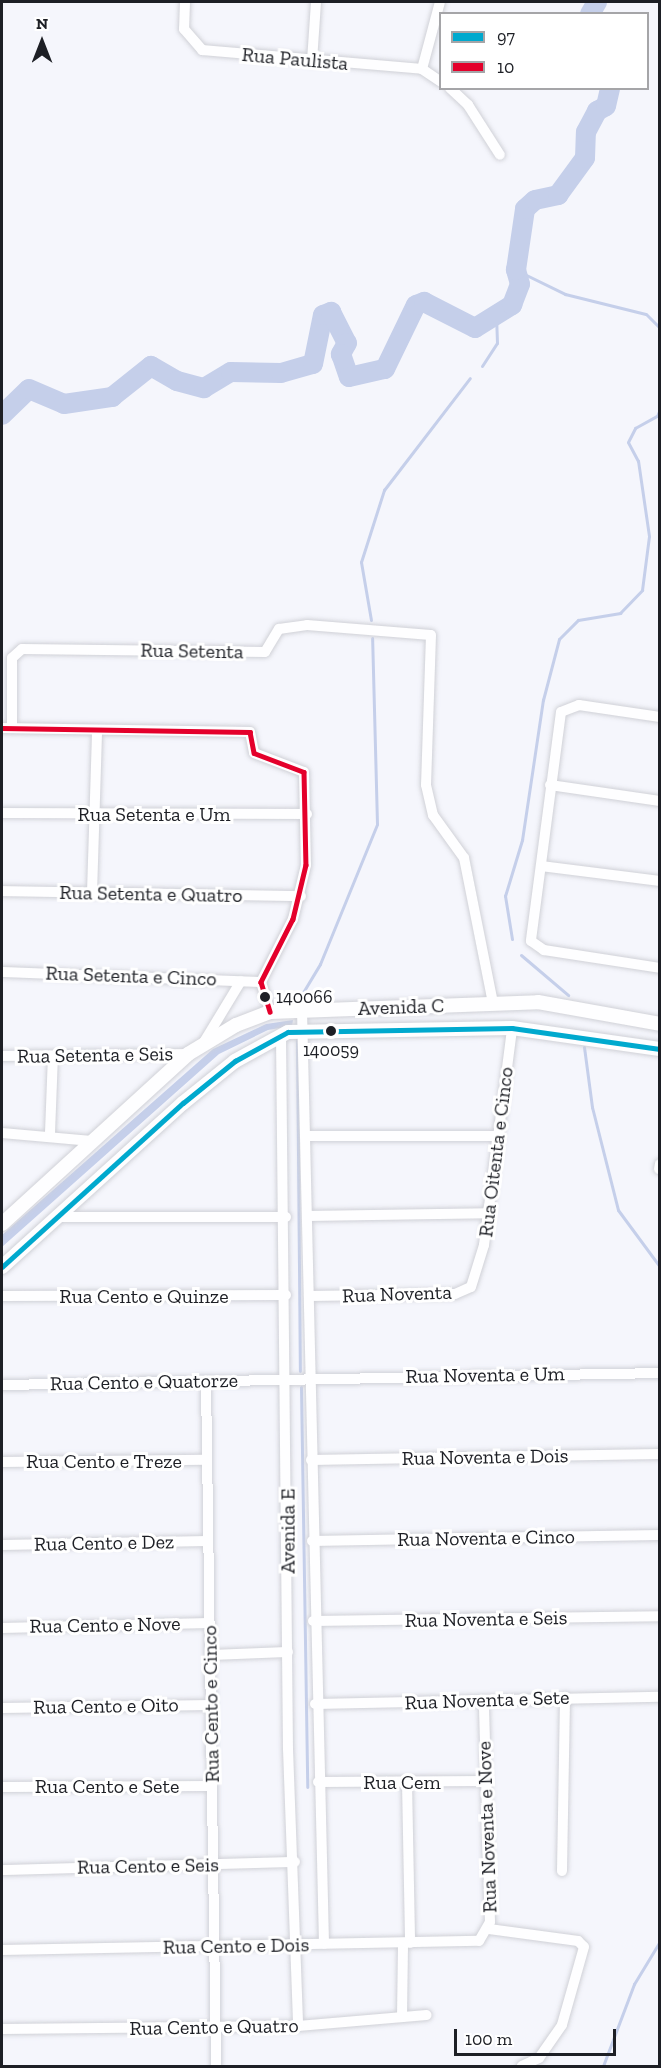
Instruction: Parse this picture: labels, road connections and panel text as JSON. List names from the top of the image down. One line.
{"streets":{"main road":["Avenida C"],"street":["Rua Paulista","Rua Setenta","Rua Setenta e Um","Rua Setenta e Quatro","Rua Setenta e Cinco","Rua Setenta e Seis","Rua Oitenta e Cinco","Rua Noventa","Rua Cento e Quinze","Rua Noventa e Um","Rua Cento e Quatorze","Rua Noventa e Dois","Rua Cento e Treze","Avenida E","Rua Noventa e Cinco","Rua Cento e Dez","Rua Noventa e Seis","Rua Cento e Nove","Rua Noventa e Sete","Rua Cento e Cinco","Rua Cento e Oito","Rua Cem","Rua Cento e Sete","Rua Noventa e Nove","Rua Cento e Seis","Rua Cento e Dois","Rua Cento e Quatro"]},"crossings":[["Rua Setenta","Avenida C"],["Avenida C","Rua Setenta e Seis"],["Avenida C","Rua Oitenta e Cinco"],["Avenida C","Avenida E"],["Rua Oitenta e Cinco","Rua Noventa"],["Rua Noventa","Avenida E"],["Rua Cento e Quinze","Avenida E"],["Rua Noventa e Um","Rua Cento e Quatorze"],["Rua Noventa e Um","Avenida E"],["Rua Cento e Quatorze","Avenida E"],["Rua Cento e Quatorze","Rua Cento e Cinco"],["Rua Noventa e Dois","Avenida E"],["Rua Cento e Treze","Rua Cento e Cinco"],["Avenida E","Rua Noventa e Cinco"],["Avenida E","Rua Noventa e Seis"],["Avenida E","Rua Noventa e Sete"],["Avenida E","Rua Cem"],["Avenida E","Rua Cento e Seis"],["Avenida E","Rua Cento e Dois"],["Avenida E","Rua Cento e Quatro"],["Rua Cento e Dez","Rua Cento e Cinco"],["Rua Cento e Nove","Rua Cento e Cinco"],["Rua Noventa e Sete","Rua Noventa e Nove"],["Rua Cento e Cinco","Rua Cento e Oito"],["Rua Cento e Cinco","Rua Cento e Sete"],["Rua Cento e Cinco","Rua Cento e Seis"],["Rua Cento e Cinco","Rua Cento e Dois"],["Rua Cento e Cinco","Rua Cento e Quatro"],["Rua Cem","Rua Noventa e Nove"],["Rua Noventa e Nove","Rua Cento e Dois"]],"places":["140066","140059"],"lines":["transit line 10","transit line 97"],"legend":["97","10"],"scale_bar":"100 m","north":"top"}
